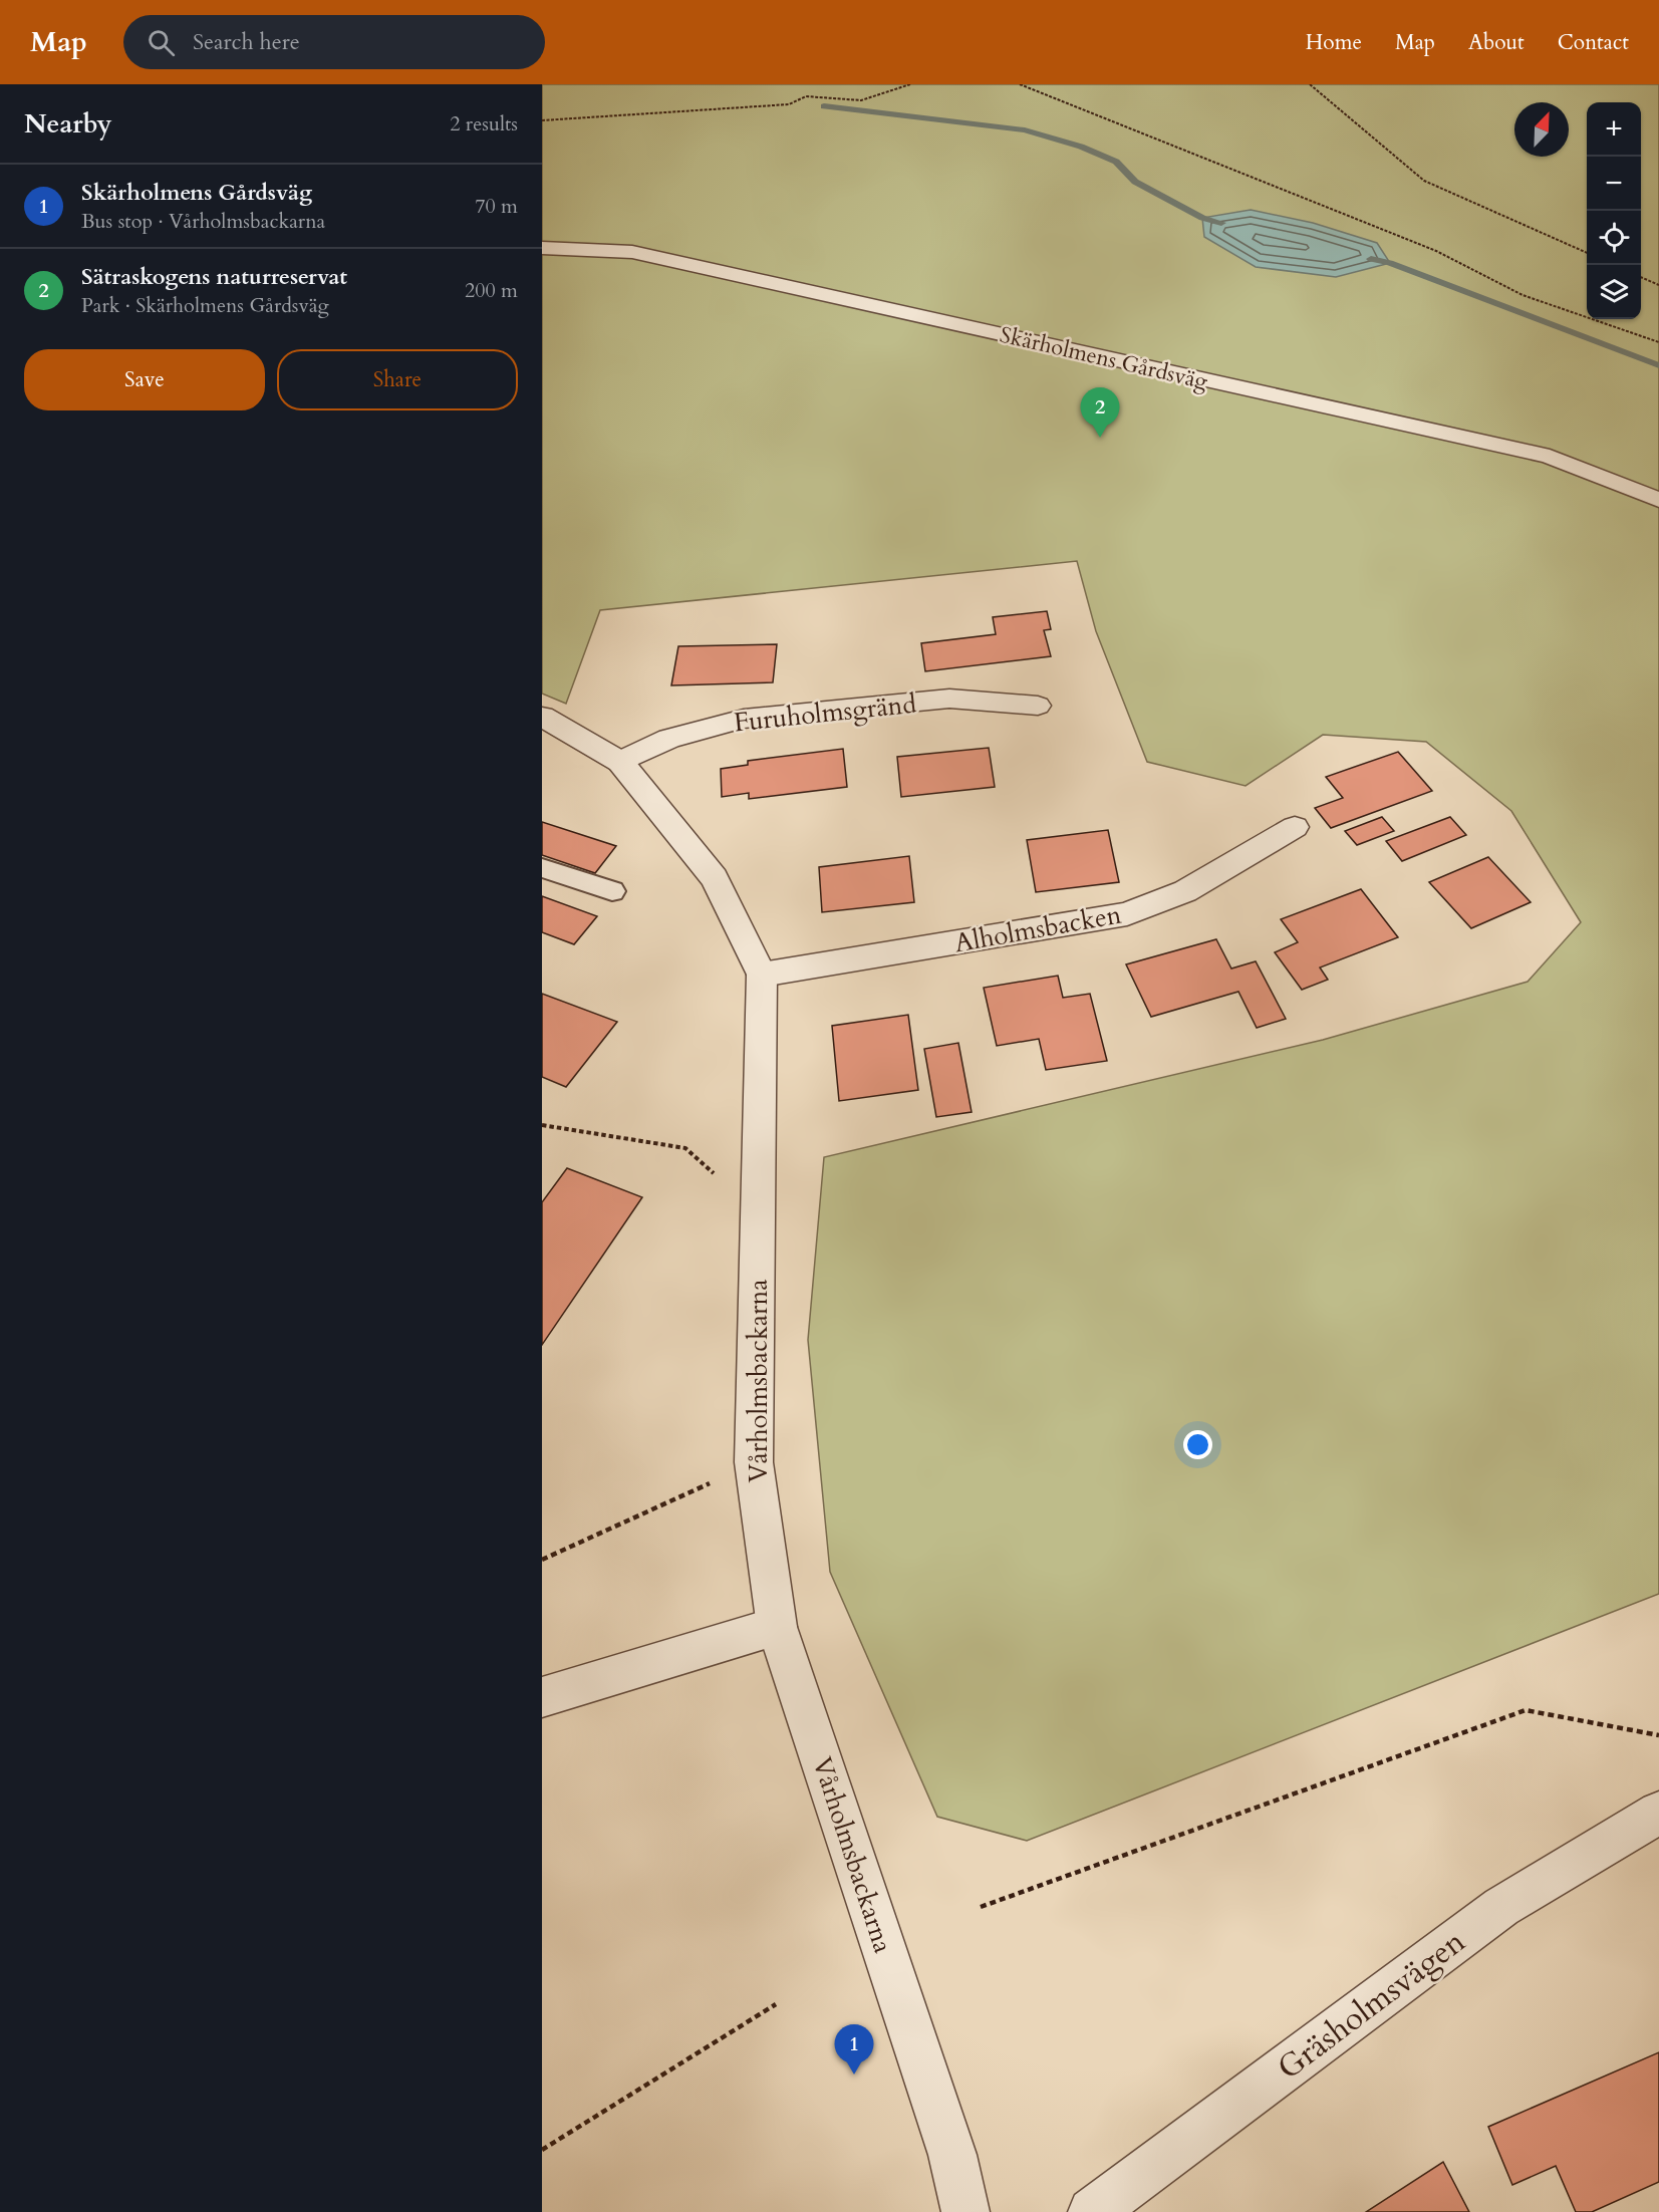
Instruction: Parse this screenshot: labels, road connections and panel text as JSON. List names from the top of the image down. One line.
{"streets":{"street":["Skärholmens Gårdsväg","Furuholmsgränd","Alholmsbacken","Vårholmsbackarna","Gräsholmsvägen"]},"crossings":[["Furuholmsgränd","Vårholmsbackarna"],["Alholmsbacken","Vårholmsbackarna"]],"north":"top right","page":{"header":"Map","search":"Search here","nav":["Home","Map","About","Contact"],"heading":["Nearby","2 results"],"map_buttons":["+","−"],"list":[{"mark":"1","name":"Skärholmens Gårdsväg","note":"Bus stop · Vårholmsbackarna","value":"70 m"},{"mark":"2","name":"Sätraskogens naturreservat","note":"Park · Skärholmens Gårdsväg","value":"200 m"}],"buttons":["Save","Share"],"pins":["2","1"]}}
